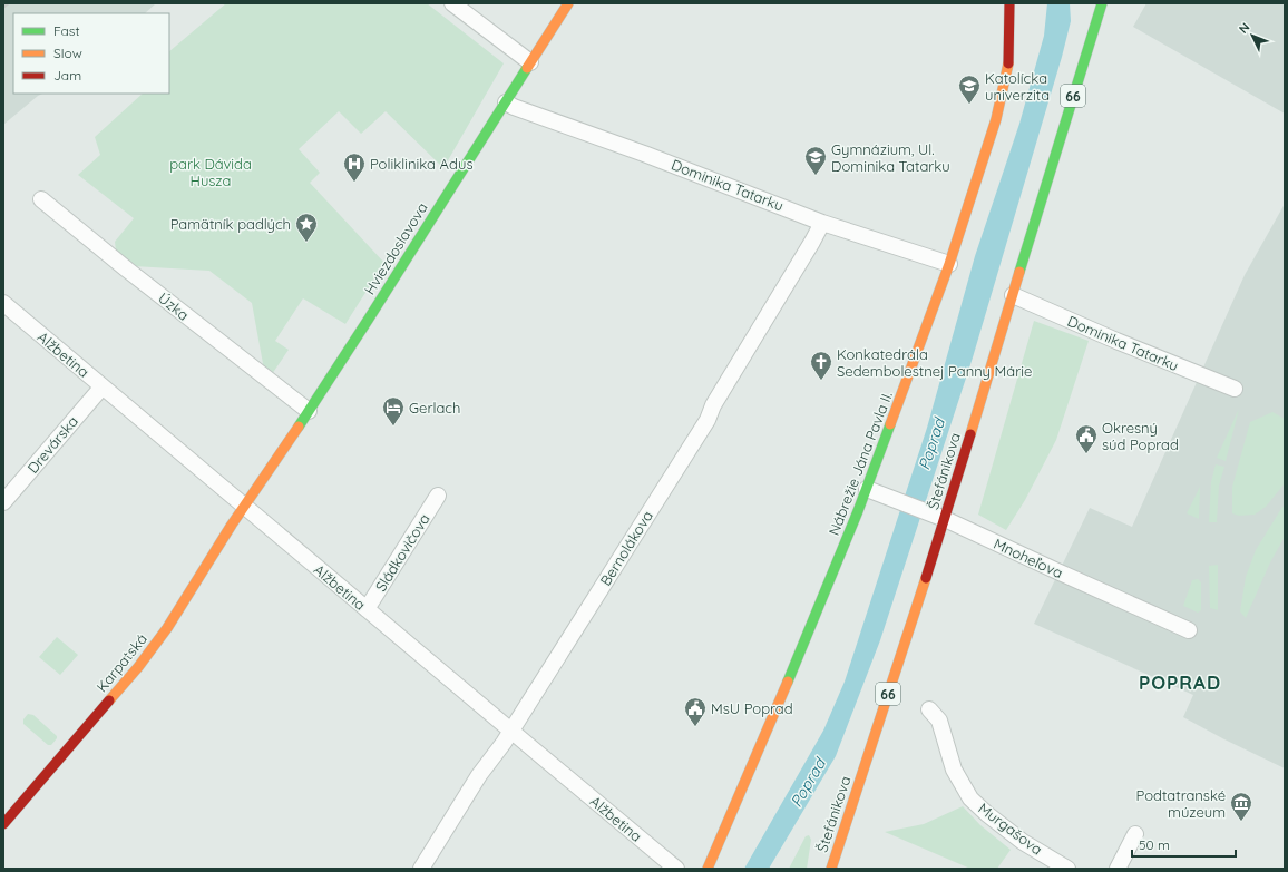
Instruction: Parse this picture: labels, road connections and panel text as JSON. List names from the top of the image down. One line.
{"streets":{"street":["66","Dominika Tatarku","Hviezdoslavova","Úzka","Alžbetina","Drevárska","Nábrežie Jána Pavla II.","Štefánikova","Bernolákova","Sládkovičova","Mnoheľova","Karpatská","Murgašova"]},"crossings":[["Dominika Tatarku","Hviezdoslavova"],["Dominika Tatarku","Nábrežie Jána Pavla II."],["Dominika Tatarku","Štefánikova"],["Dominika Tatarku","Bernolákova"],["Hviezdoslavova","Úzka"],["Hviezdoslavova","Alžbetina"],["Hviezdoslavova","Karpatská"],["Alžbetina","Drevárska"],["Alžbetina","Bernolákova"],["Alžbetina","Sládkovičova"],["Alžbetina","Karpatská"],["Nábrežie Jána Pavla II.","Mnoheľova"],["Štefánikova","Mnoheľova"]],"districts":["POPRAD"],"water":["Poprad"],"parks":["park Dávida Husza"],"places":{"school or university":["Katolícka univerzita","Gymnázium, Ul. Dominika Tatarku"],"hospital":["Poliklinika Adus"],"place":["Pamätník padlých"],"church":["Konkatedrála Sedembolestnej Panny Márie"],"hotel":["Gerlach"],"public building":["Okresný súd Poprad","MsU Poprad"],"museum":["Podtatranské múzeum"]},"legend":["Fast","Slow","Jam"],"scale_bar":"50 m","north":"top left"}
